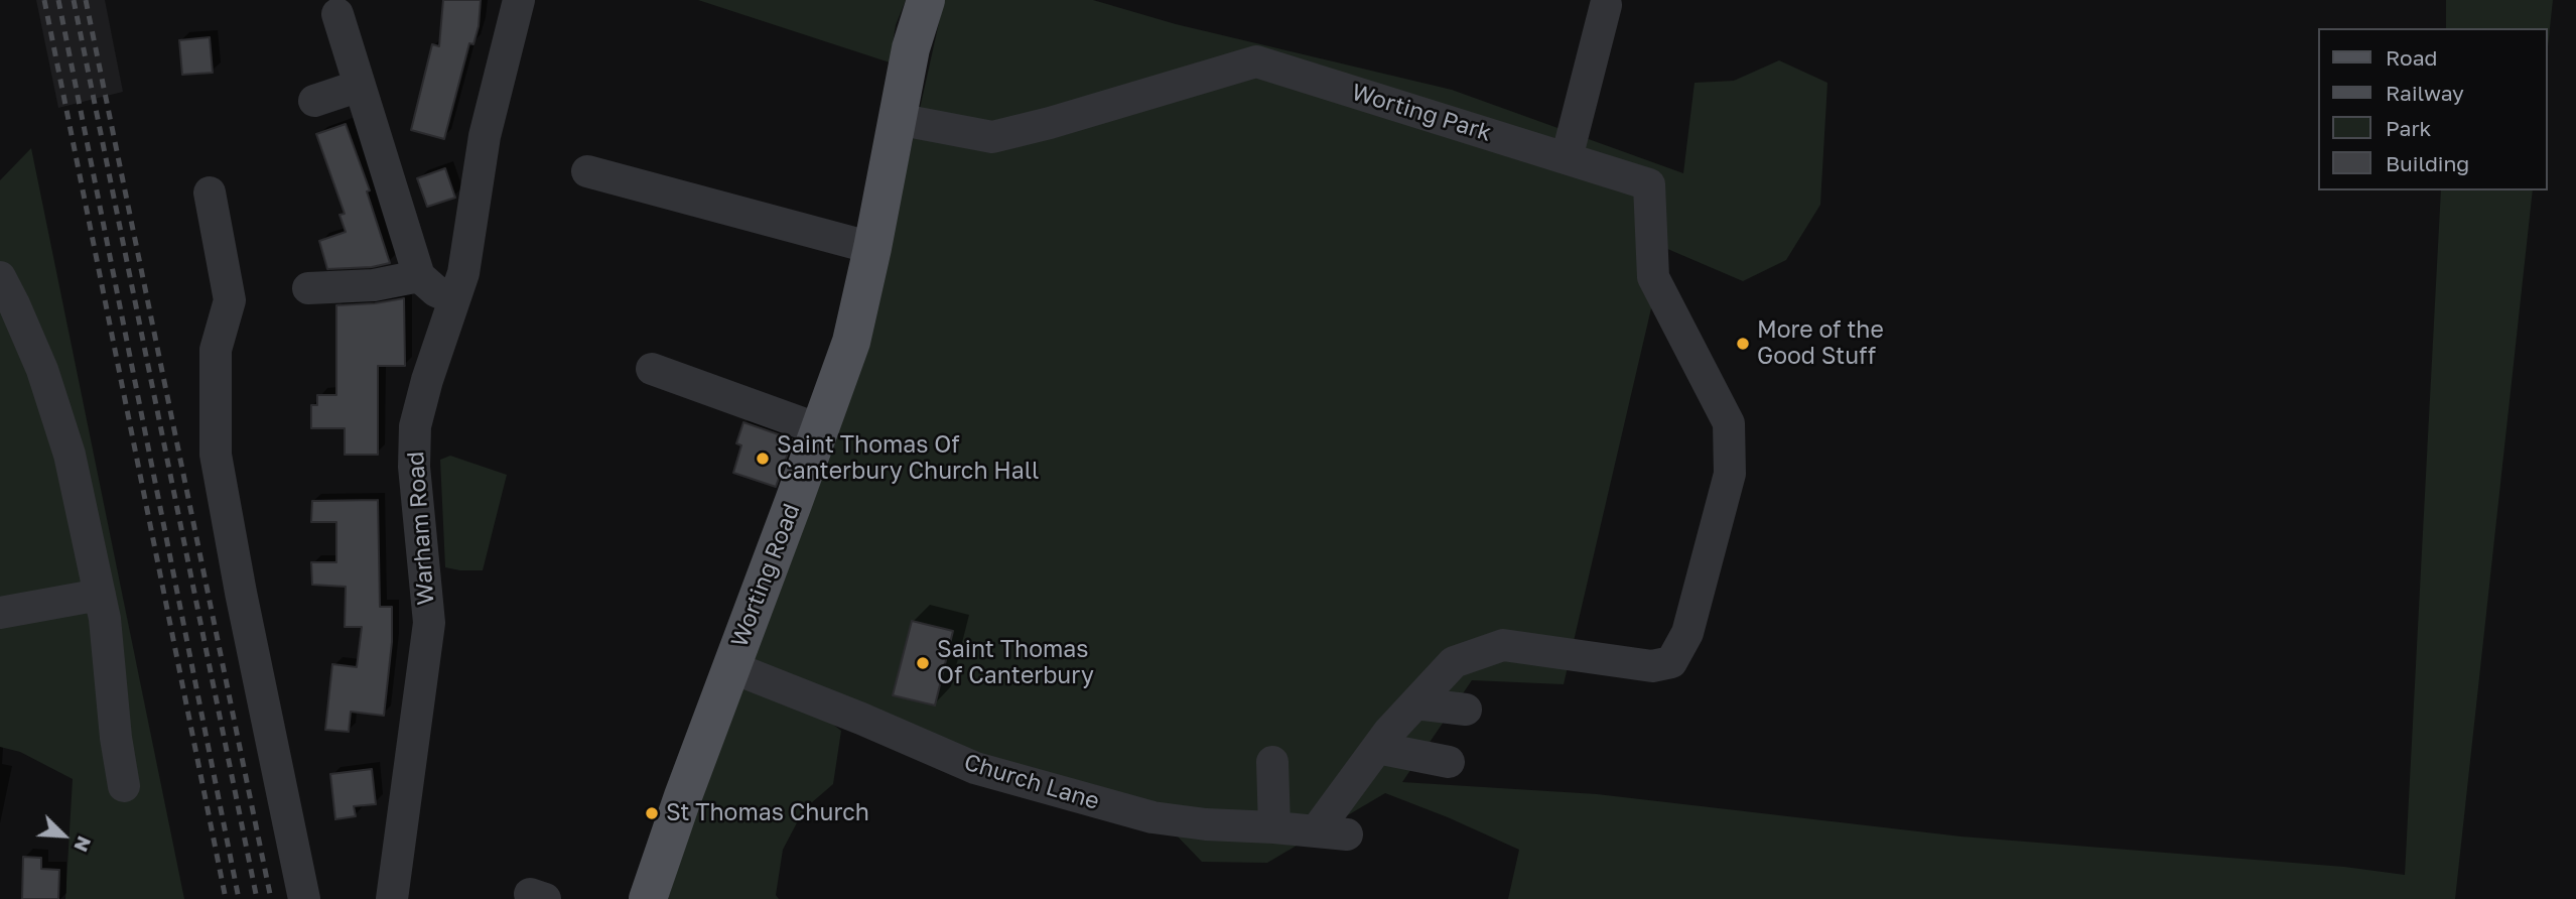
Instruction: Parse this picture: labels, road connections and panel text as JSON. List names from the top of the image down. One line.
{"streets":{"main road":["Worting Road"],"street":["Worting Park","Warham Road","Church Lane"]},"crossings":[["Worting Park","Worting Road"],["Worting Road","Church Lane"]],"places":["More of the Good Stuff","Saint Thomas Of Canterbury Church Hall","Saint Thomas Of Canterbury","St Thomas Church"],"legend":["Road","Railway","Park","Building"],"north":"bottom right"}
